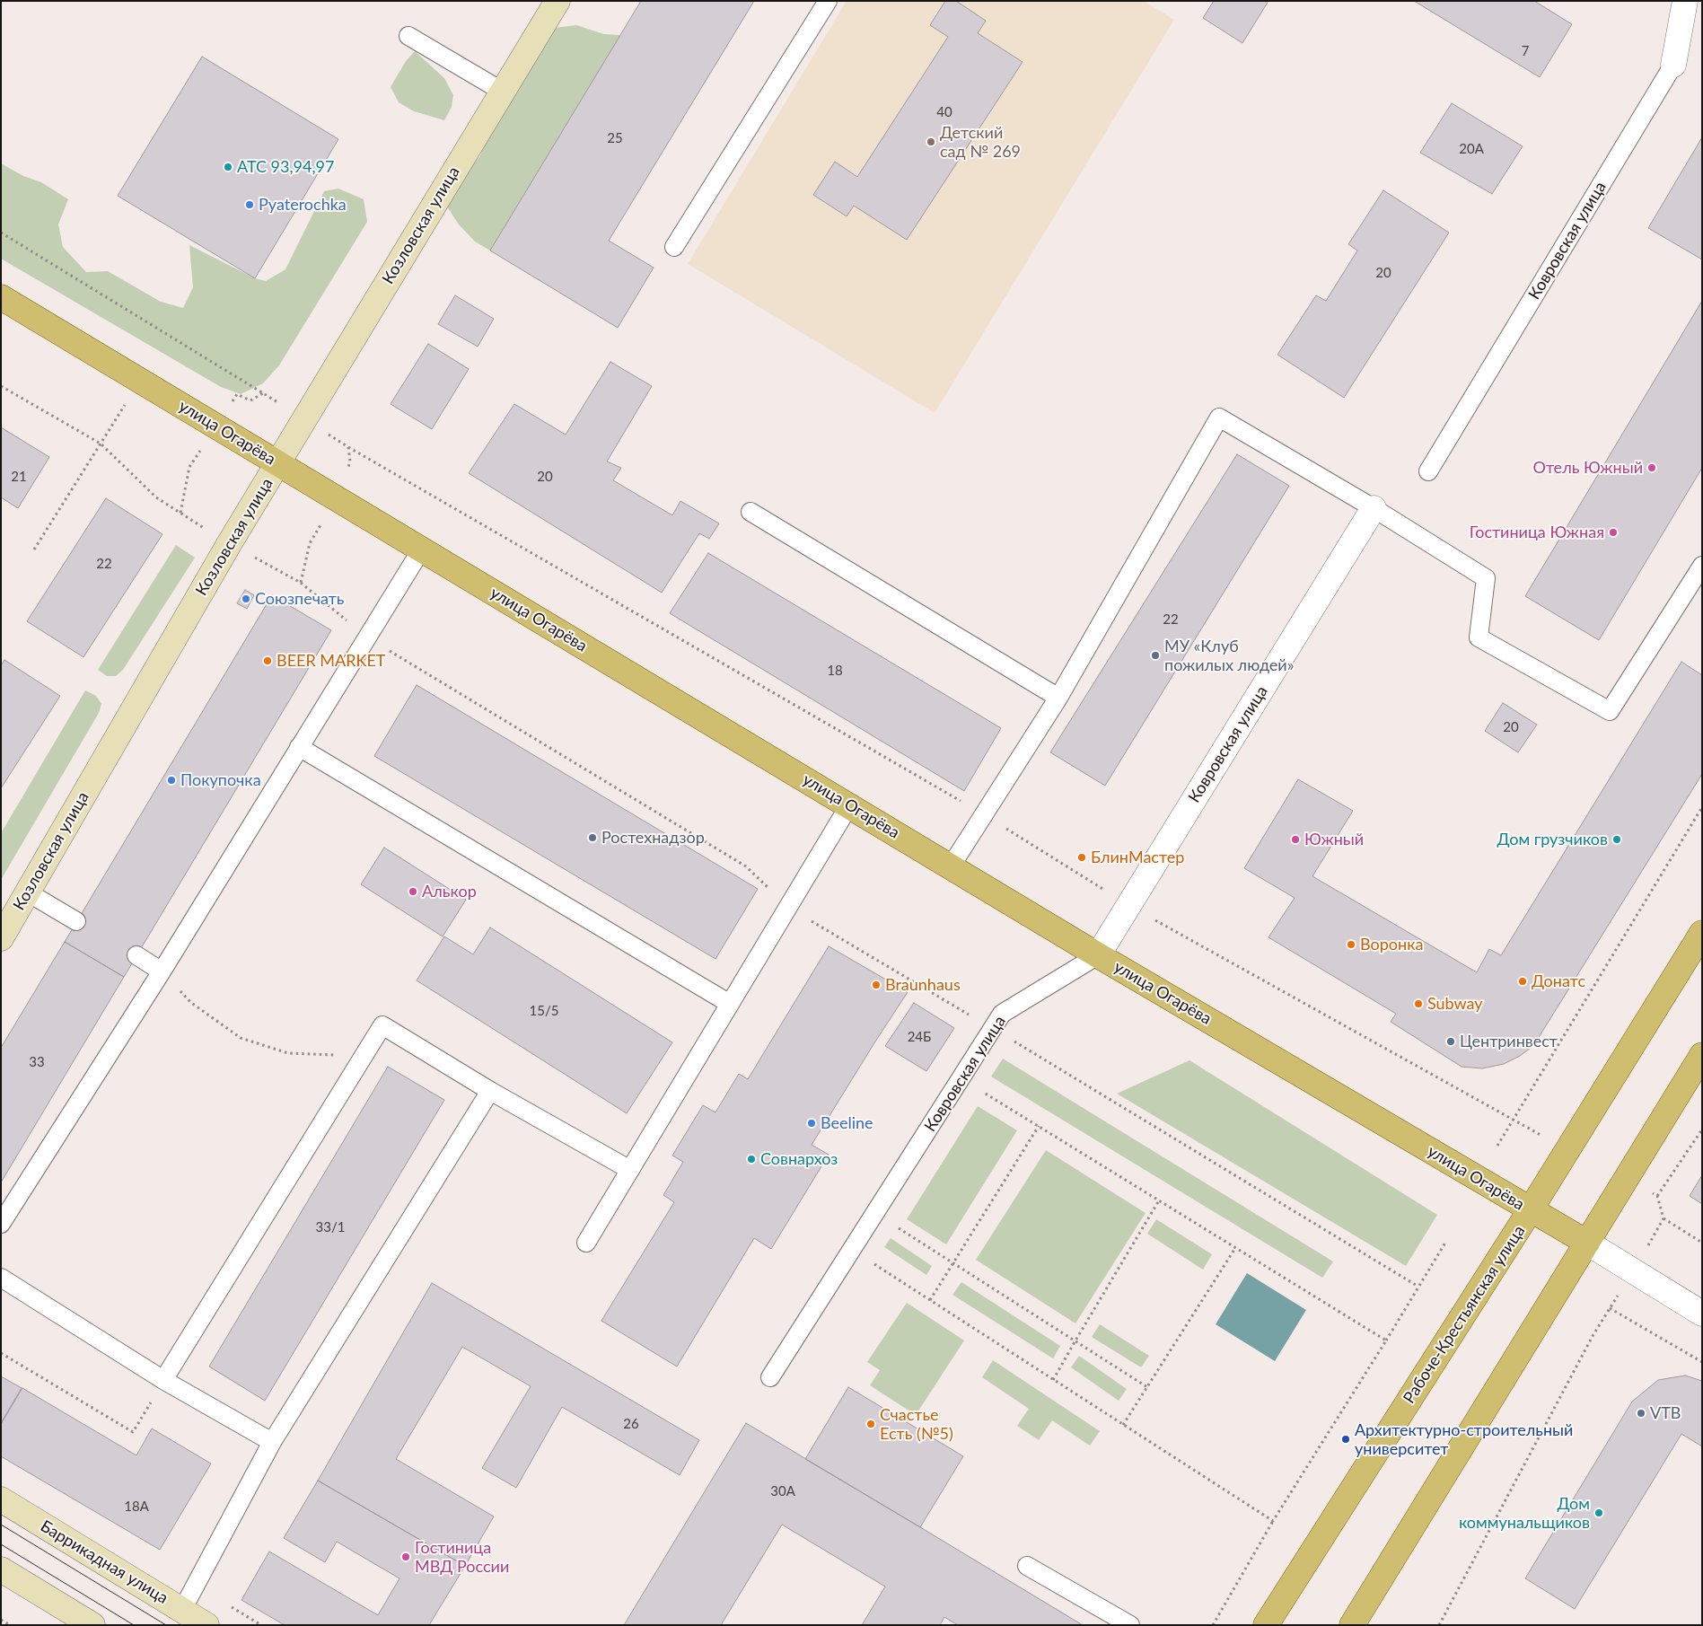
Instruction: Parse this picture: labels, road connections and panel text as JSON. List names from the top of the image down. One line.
{"streets":{"main road":["улица Огарёва","Рабоче-Крестьянская улица"],"street":["Козловская улица","Ковровская улица","Баррикадная улица"]},"crossings":[["Козловская улица","улица Огарёва"],["Ковровская улица","улица Огарёва"],["улица Огарёва","Рабоче-Крестьянская улица"]],"places":["Детский сад № 269","АТС 93,94,97","Pyaterochka","Отель Южный","Гостиница Южная","Союзпечать","МУ «Клуб пожилых людей»","BEER MARKET","Покупочка","Ростехнадзор","Южный","Дом грузчиков","БлинМастер","Алькор","Воронка","Донатс","Braunhaus","Subway","Центринвест","Beeline","Совнархоз","VTB","Счастье Есть (№5)","Архитектурно-строительный университет","Дом коммунальщиков","Гостиница МВД России"],"house_numbers":["7","40","25","20А","20","21","20","22","22","18","20","15/5","24Б","33","33/1","26","30А","18А"]}
